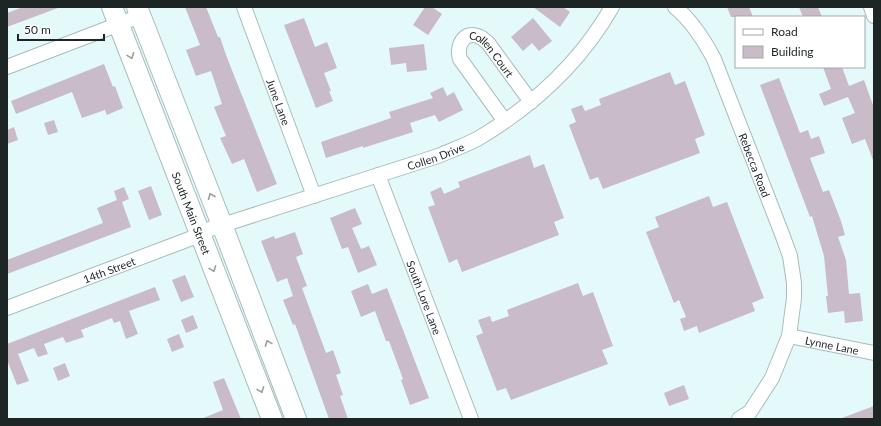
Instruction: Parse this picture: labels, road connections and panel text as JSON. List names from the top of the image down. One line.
{"streets":{"street":["Collen Court","June Lane","Collen Drive","Rebecca Road","South Main Street","14th Street","South Lore Lane","Lynne Lane"]},"crossings":[["Collen Court","Collen Drive"],["June Lane","Collen Drive"],["Collen Drive","South Main Street"],["Collen Drive","14th Street"],["Collen Drive","South Lore Lane"],["Rebecca Road","Lynne Lane"],["South Main Street","14th Street"]],"legend":["Road","Building"],"scale_bar":"50 m"}
